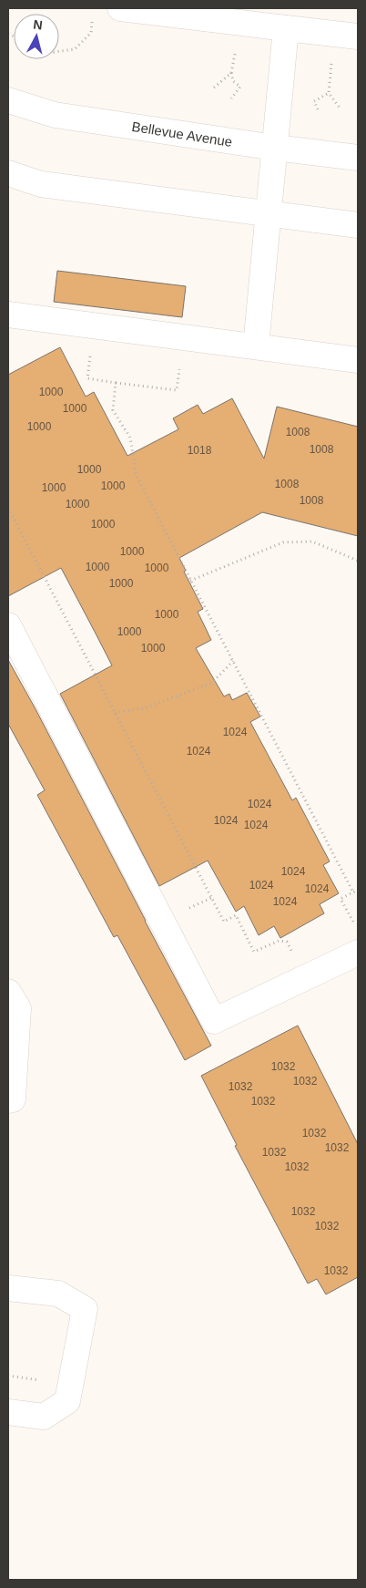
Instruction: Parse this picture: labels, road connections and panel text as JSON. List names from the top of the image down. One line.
{"streets":{"street":["Bellevue Avenue"]},"house_numbers":["1000","1000","1000","1008","1008","1018","1000","1008","1000","1000","1008","1000","1000","1000","1000","1000","1000","1000","1000","1000","1024","1024","1024","1024","1024","1024","1024","1024","1024","1032","1032","1032","1032","1032","1032","1032","1032","1032","1032","1032"],"north":"top"}
